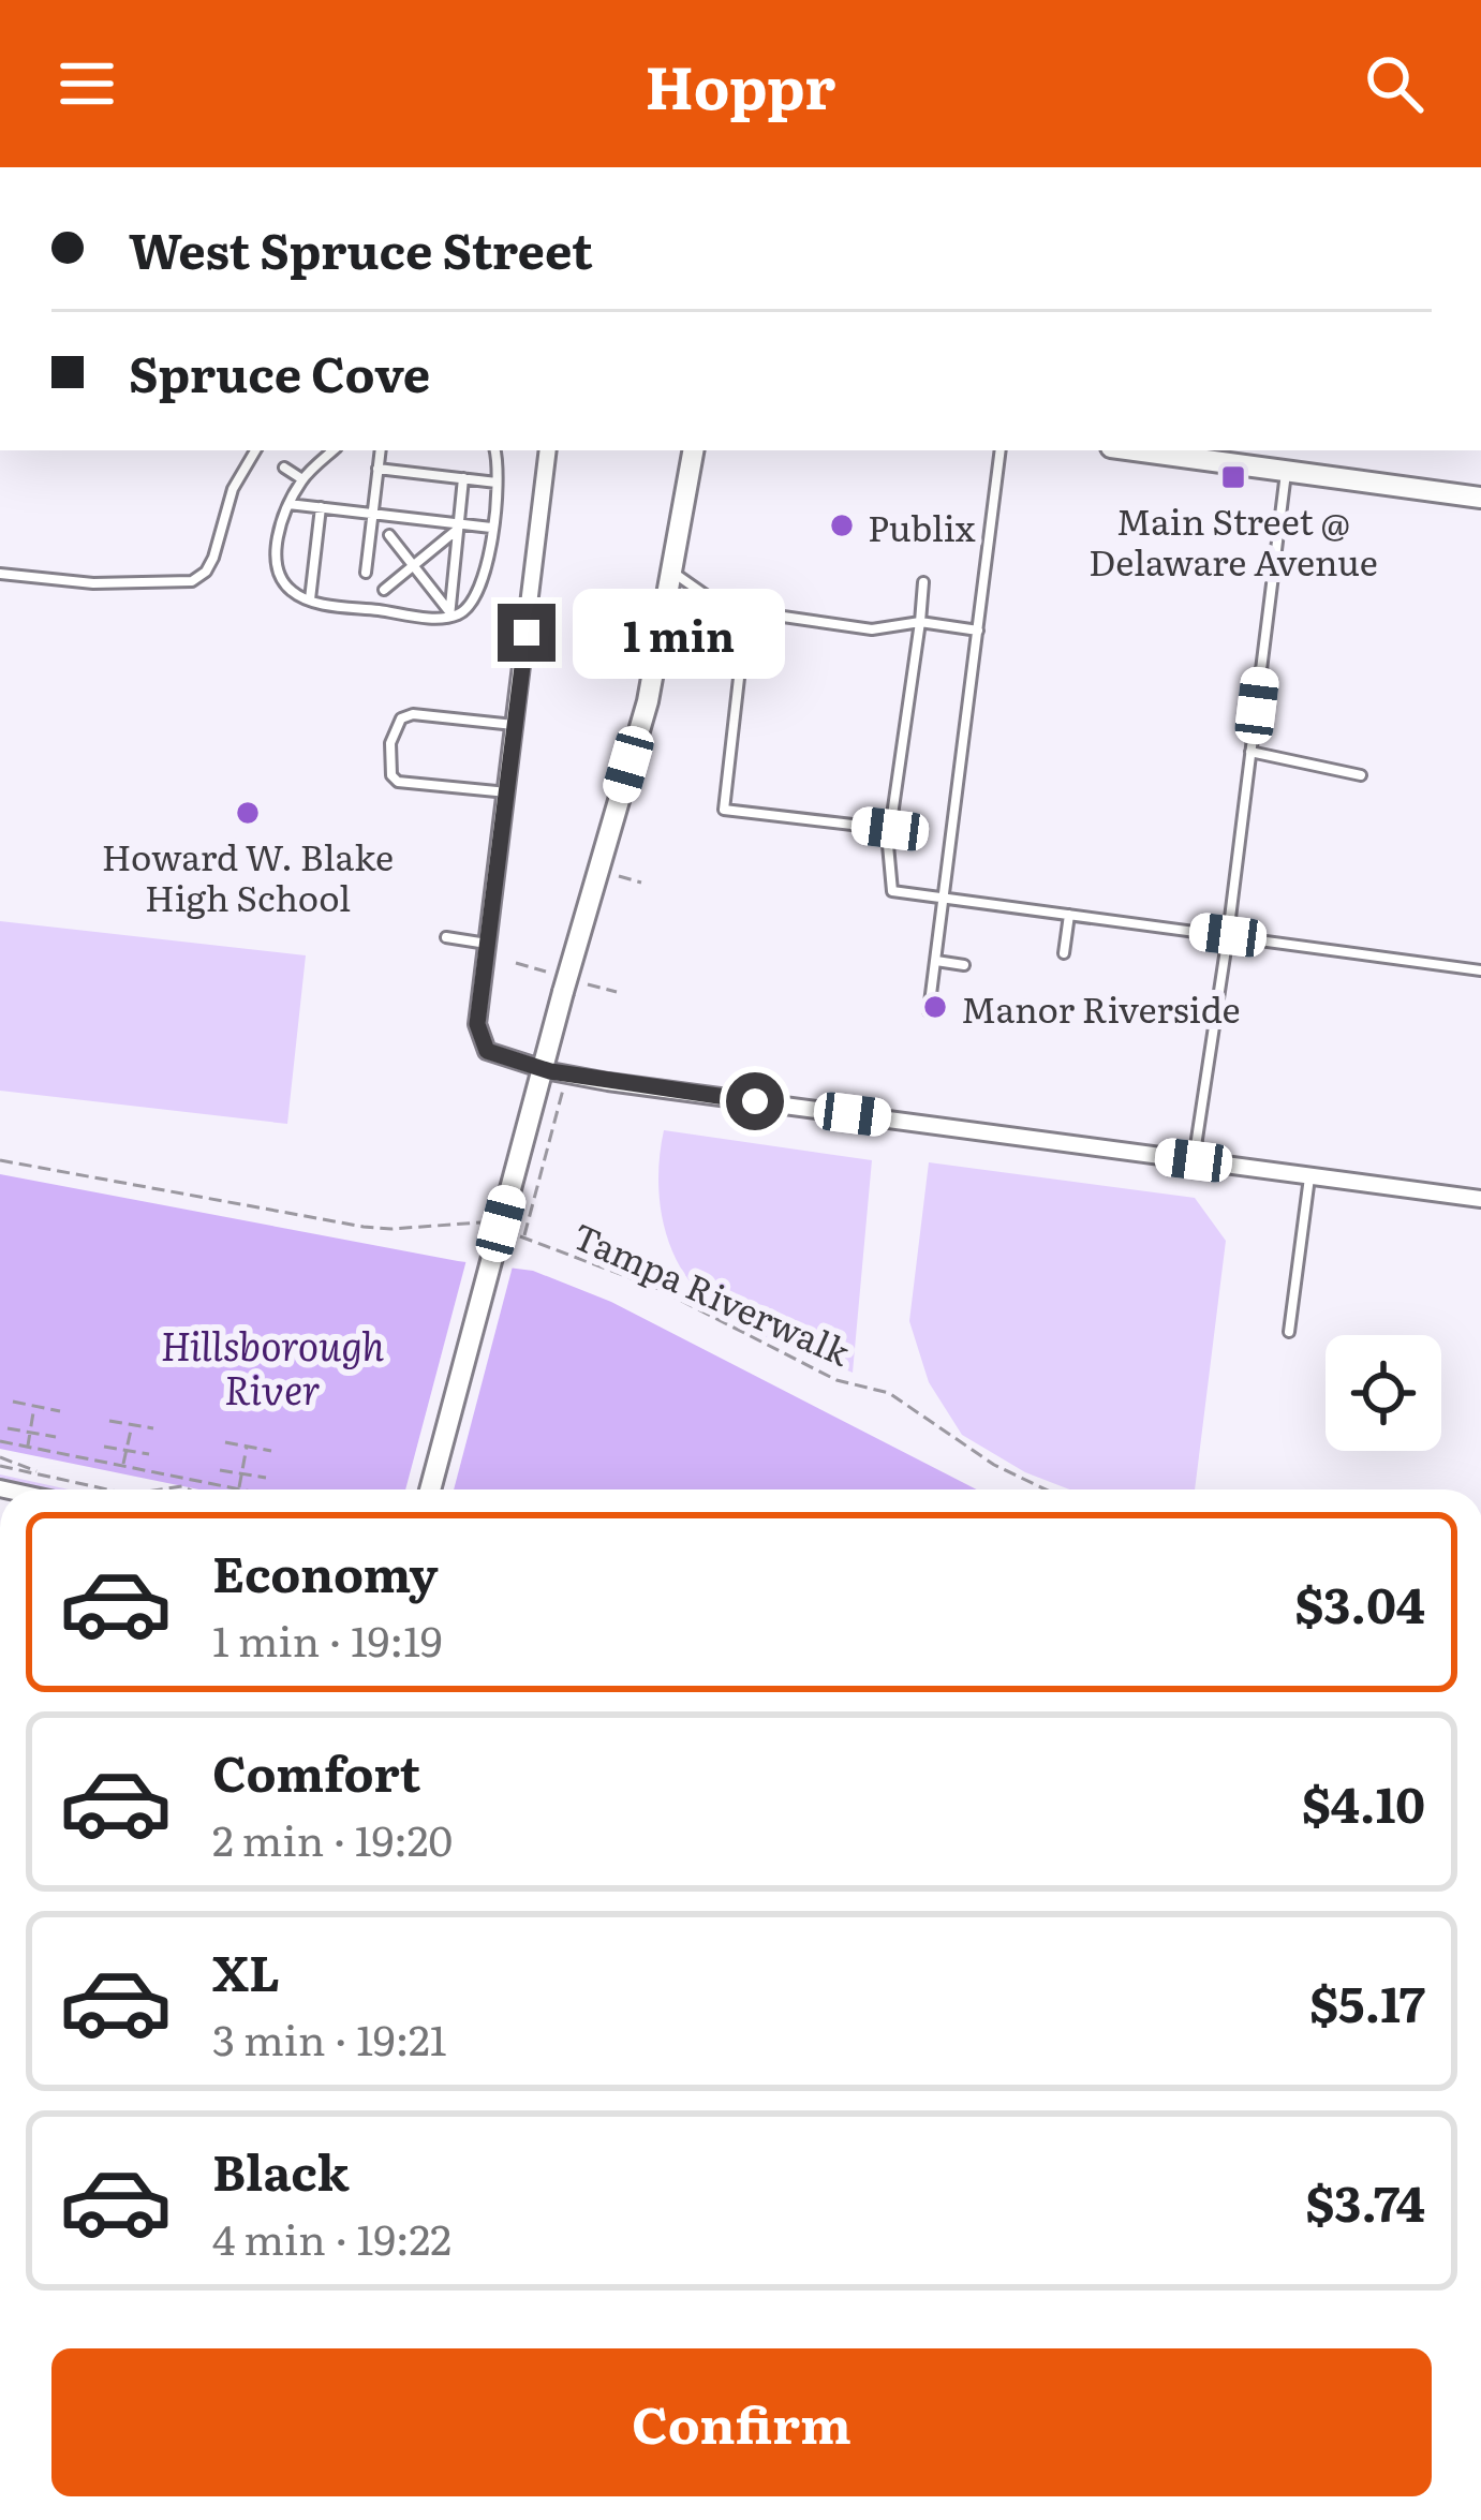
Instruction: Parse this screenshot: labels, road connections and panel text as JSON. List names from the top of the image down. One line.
{"streets":{"path":["Tampa Riverwalk"]},"water":["Hillsborough River"],"places":{"transit":["Main Street @ Delaware Avenue"],"other":["Publix","Howard W. Blake High School","Manor Riverside"]},"page":{"header":"Hoppr","banner":["West Spruce Street","Spruce Cove"],"bubble":"1 min","list":[{"name":"Economy","note":"1 min · 19:19","value":"$3.04"},{"name":"Comfort","note":"2 min · 19:20","value":"$4.10"},{"name":"XL","note":"3 min · 19:21","value":"$5.17"},{"name":"Black","note":"4 min · 19:22","value":"$3.74"}],"buttons":"Confirm"}}
